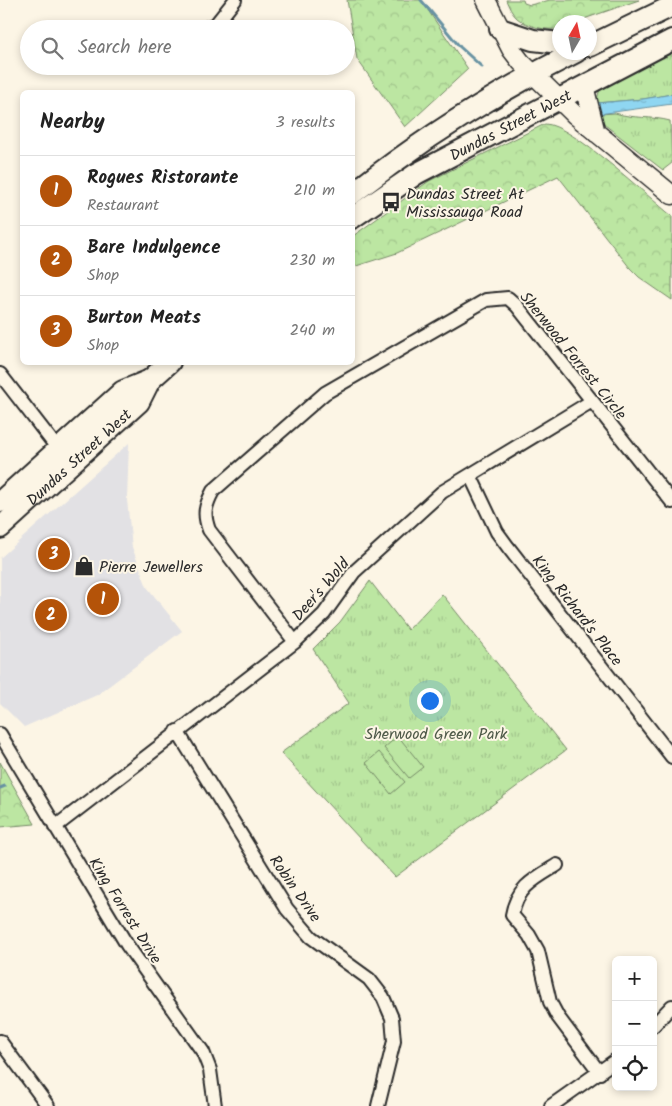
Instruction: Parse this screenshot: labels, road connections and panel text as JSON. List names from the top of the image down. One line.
{"streets":{"main road":["Dundas Street West"],"street":["Sherwood Forrest Circle","Deer's Wold","King Richard's Place","Robin Drive","King Forrest Drive"]},"crossings":[["Sherwood Forrest Circle","Deer's Wold"],["Deer's Wold","King Richard's Place"],["Deer's Wold","Robin Drive"],["Deer's Wold","King Forrest Drive"]],"parks":["Sherwood Green Park"],"places":{"bus stop":["Dundas Street At Mississauga Road"],"shop":["Pierre Jewellers"]},"north":"top","page":{"search":"Search here","heading":["Nearby","3 results"],"list":[{"mark":"1","name":"Rogues Ristorante","note":"Restaurant","value":"210 m"},{"mark":"2","name":"Bare Indulgence","note":"Shop","value":"230 m"},{"mark":"3","name":"Burton Meats","note":"Shop","value":"240 m"}],"pins":["3","1","2"],"map_buttons":["+","−"]}}
